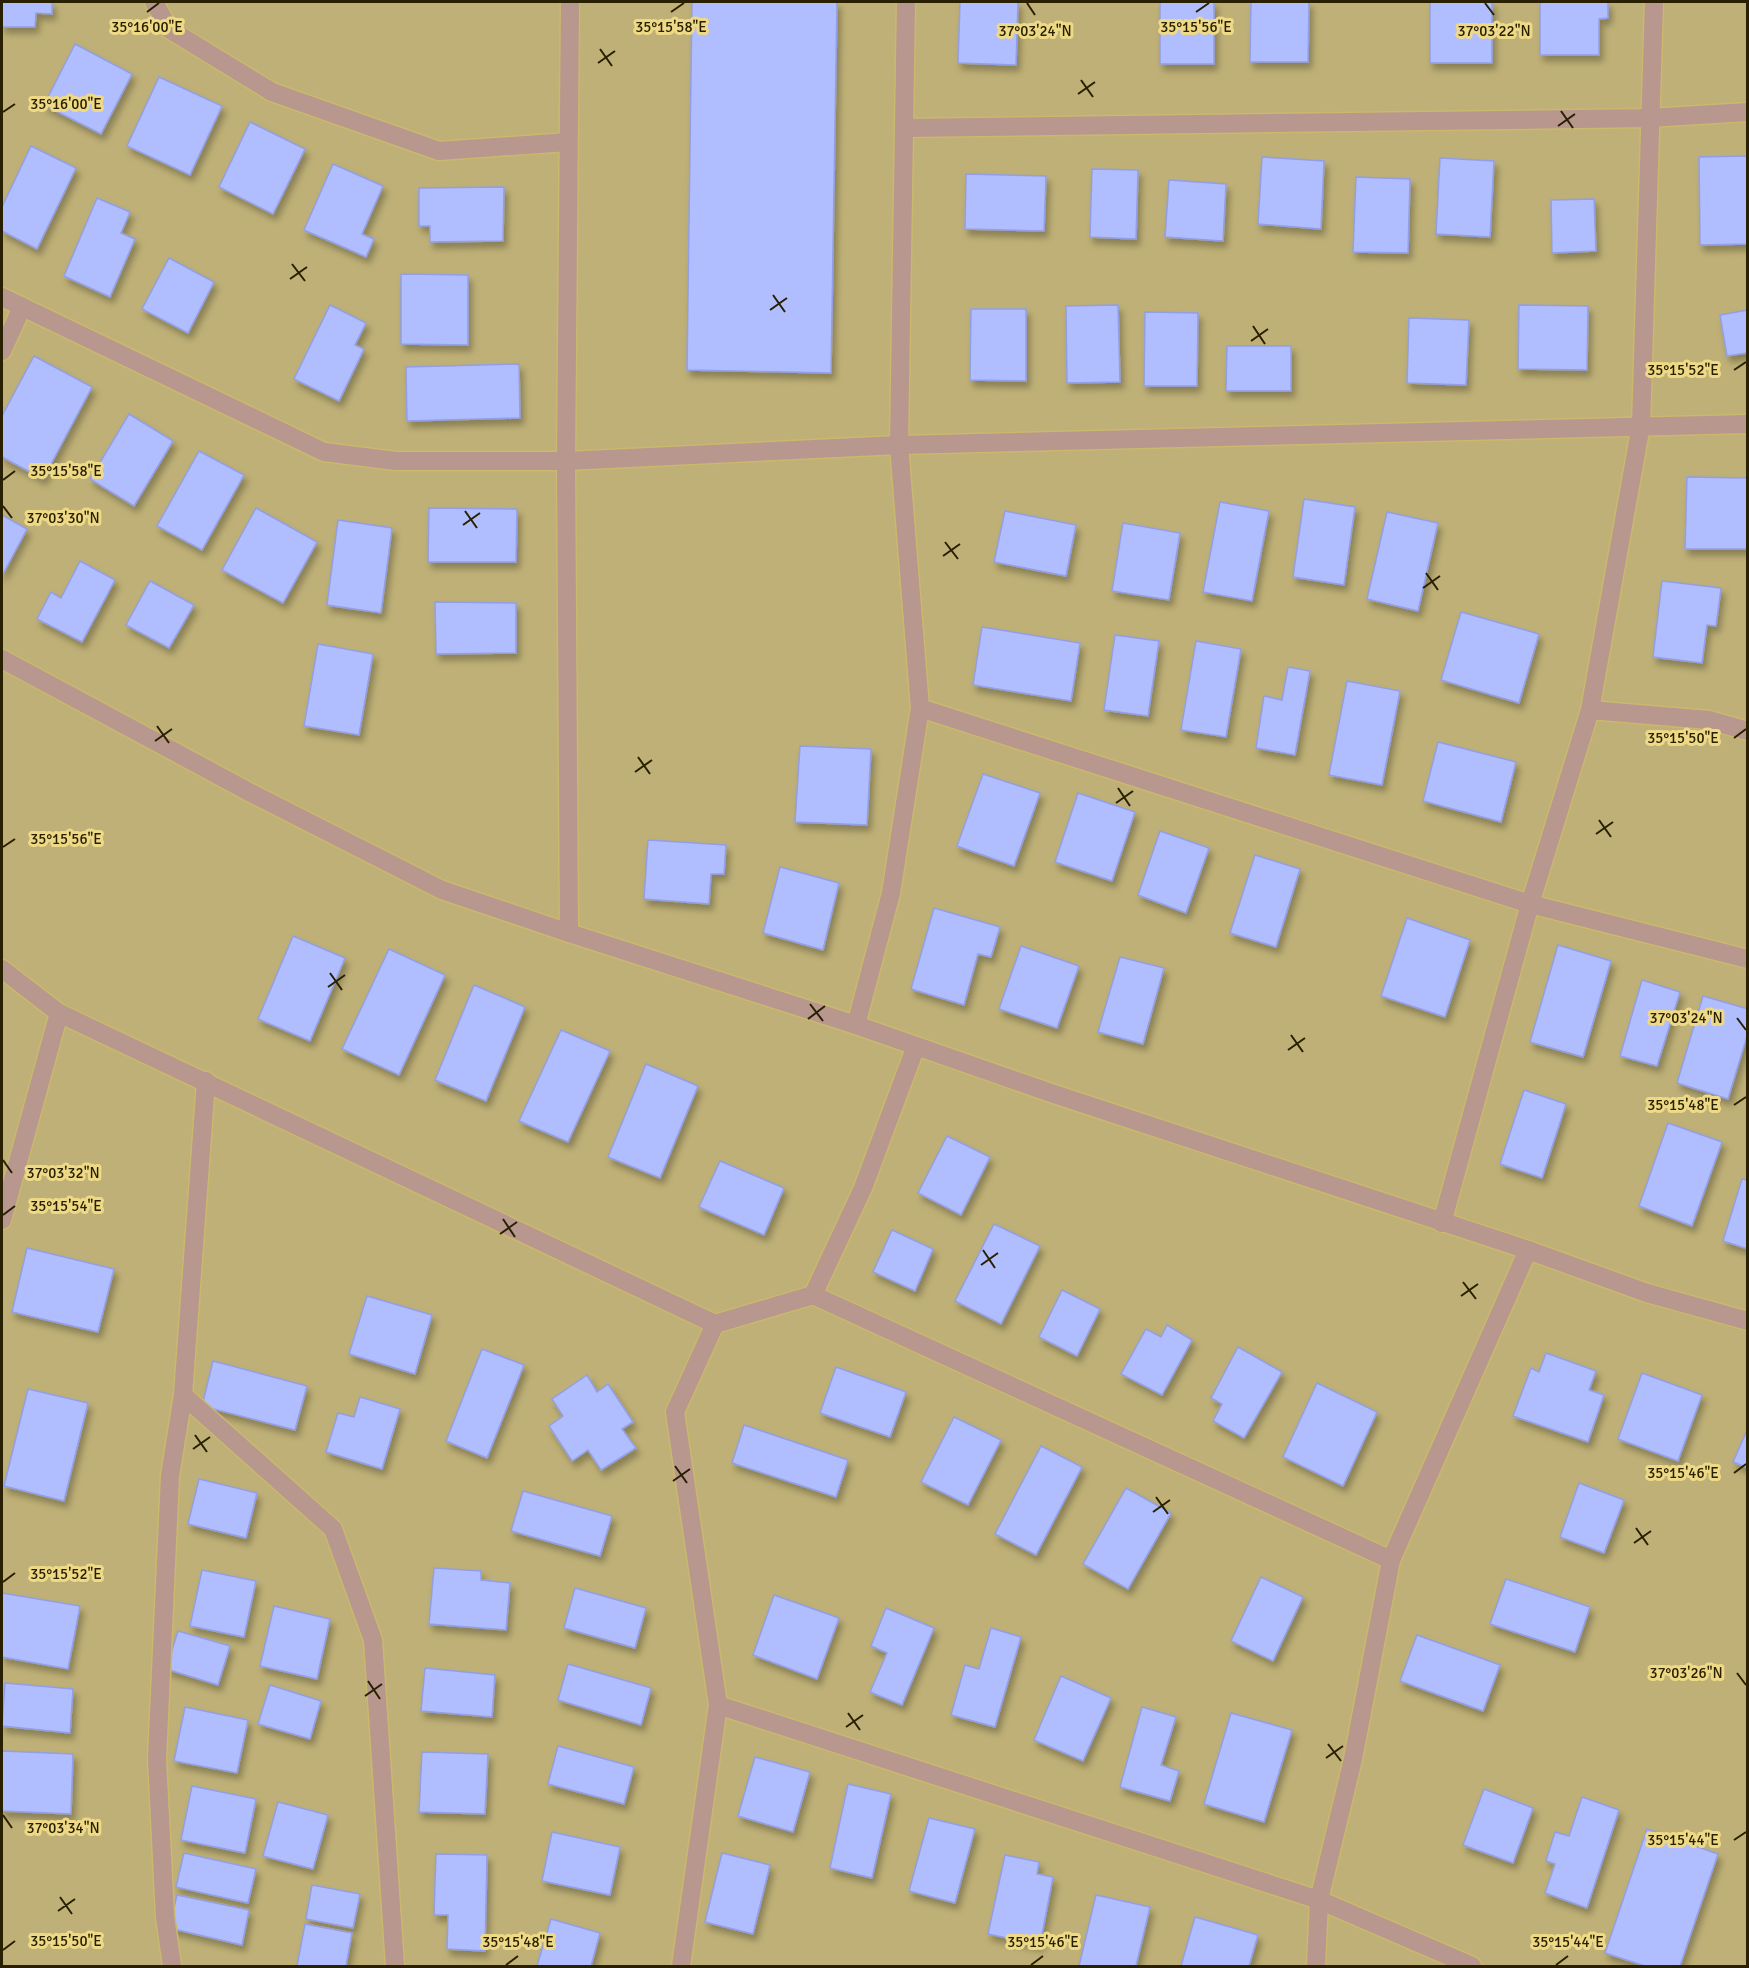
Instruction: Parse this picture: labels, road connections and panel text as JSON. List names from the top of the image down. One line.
{"coordinates":["35°16'00\"E","35°15'58\"E","35°15'56\"E","37°03'22\"N","37°03'24\"N","35°15'52\"E","37°03'30\"N","35°15'50\"E","35°15'48\"E","37°03'32\"N","35°15'54\"E","35°15'46\"E","37°03'26\"N","37°03'34\"N","35°15'44\"E"]}
